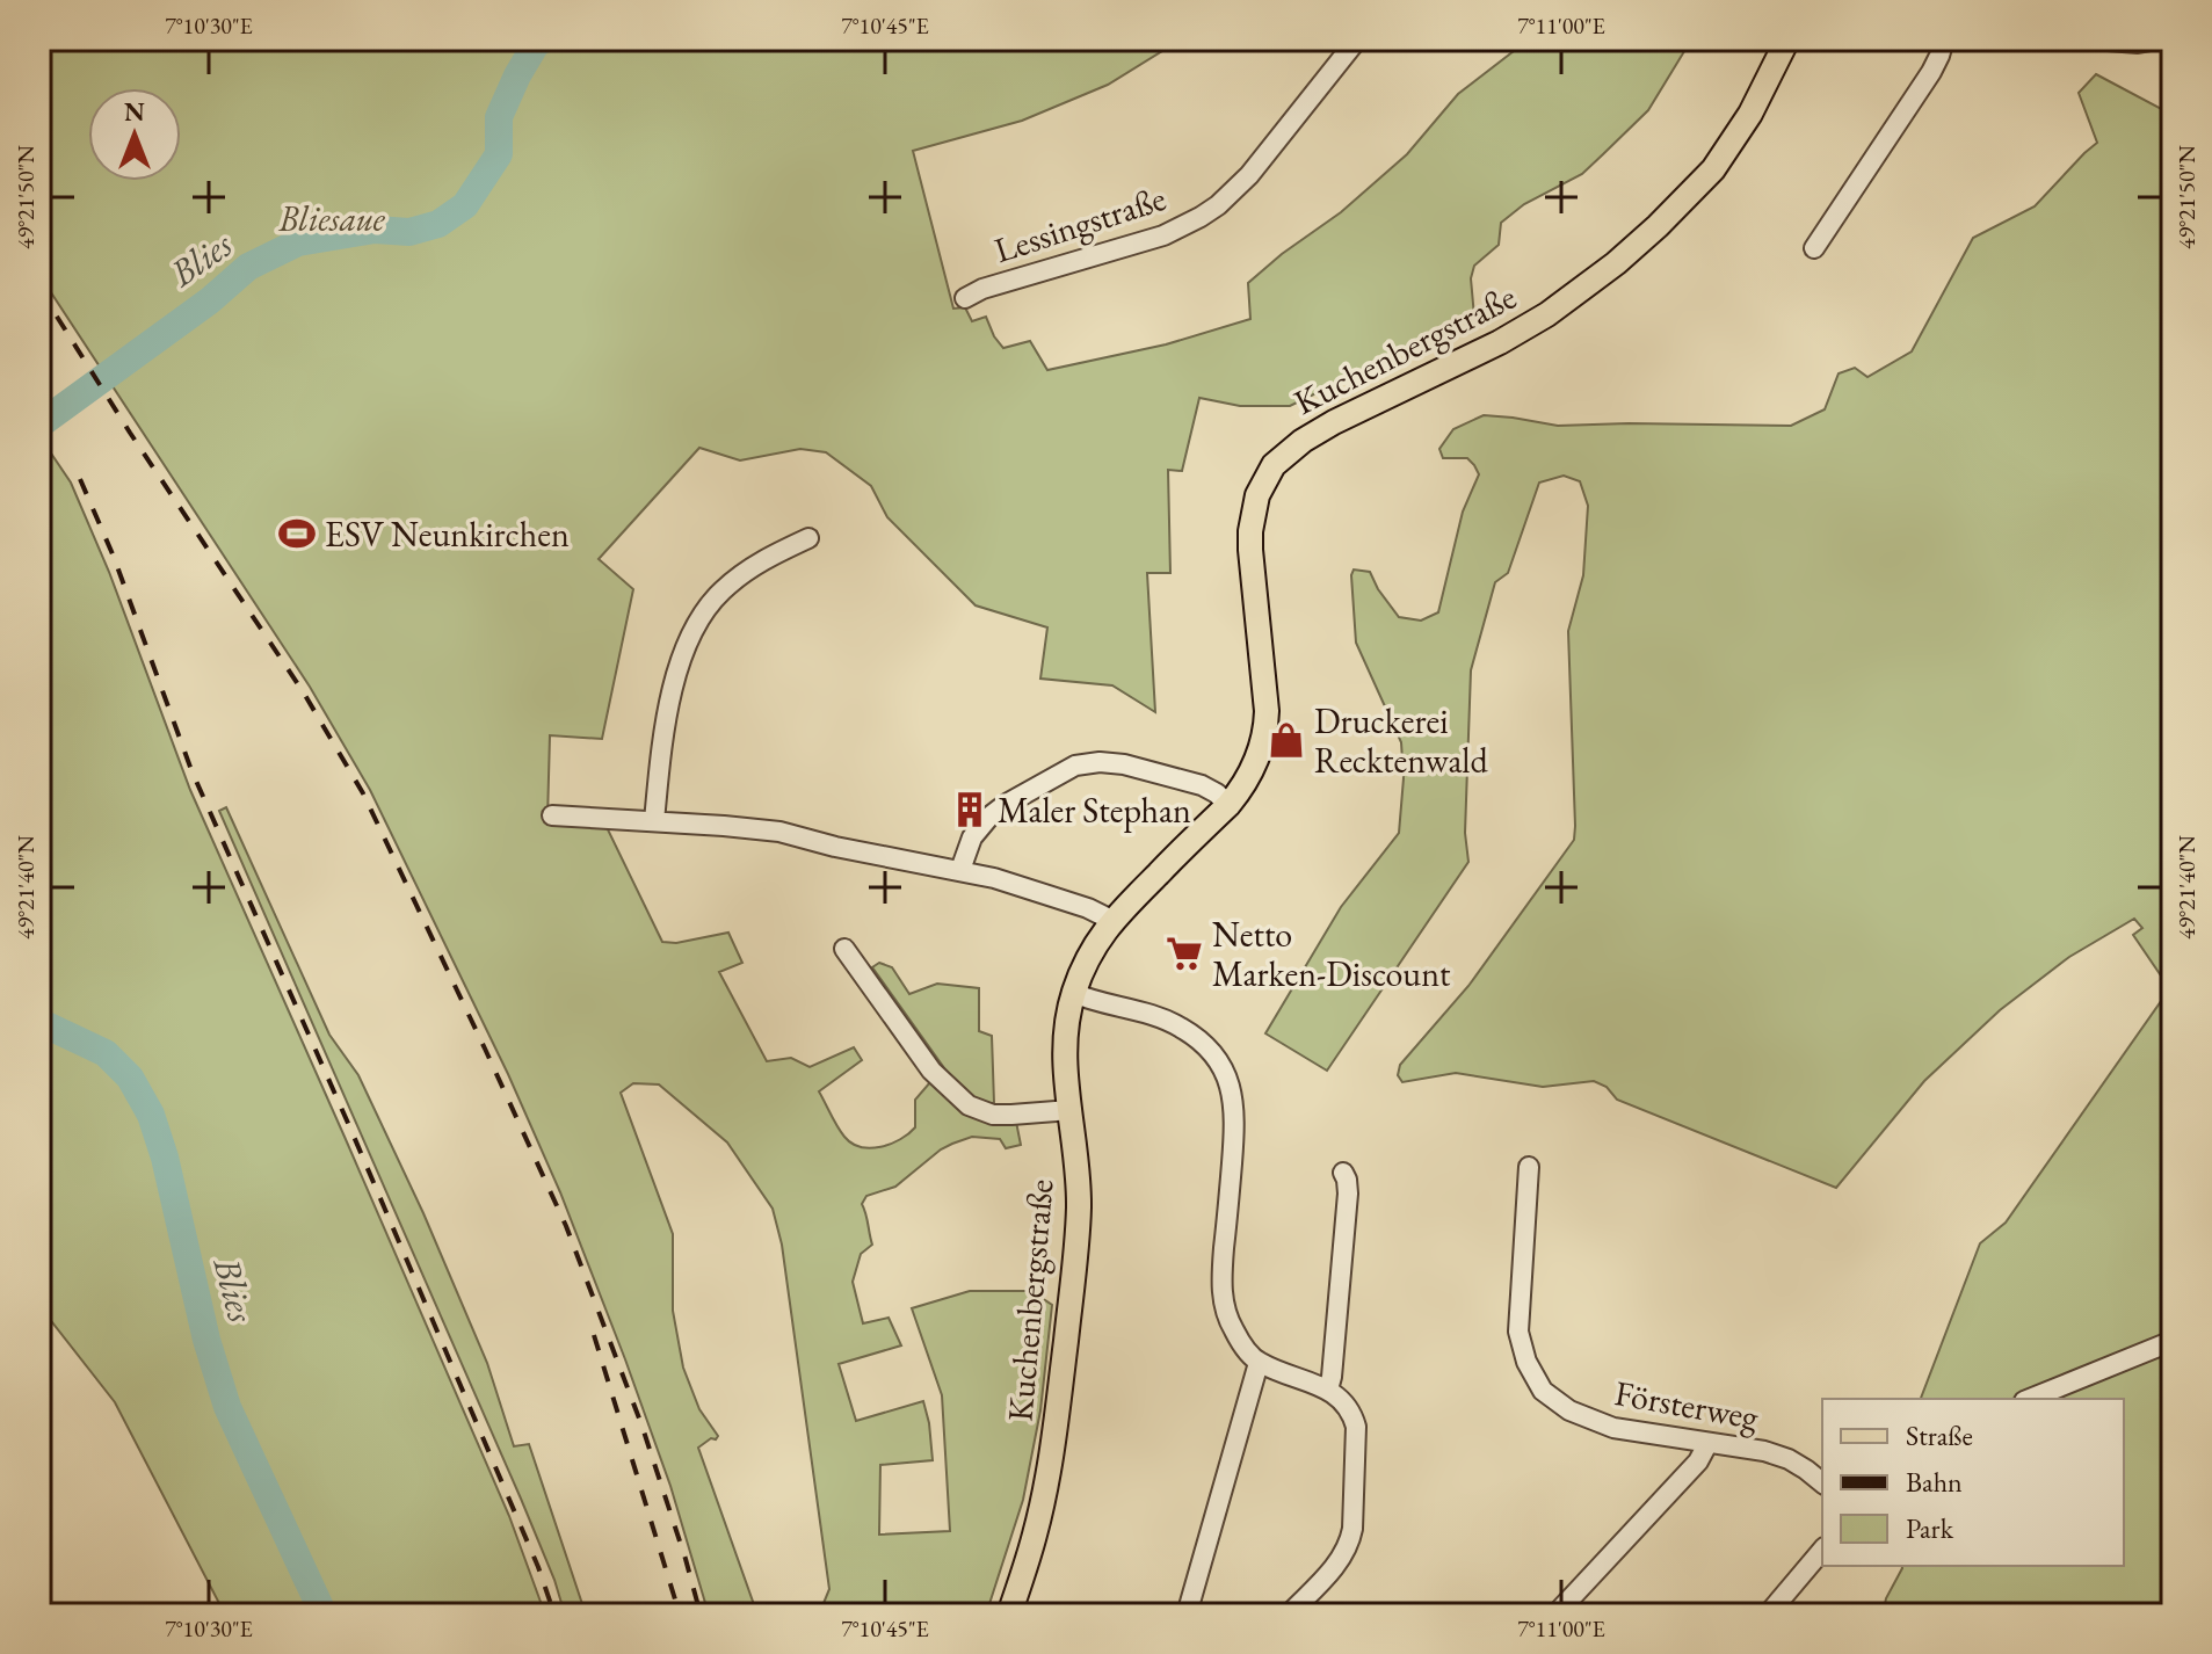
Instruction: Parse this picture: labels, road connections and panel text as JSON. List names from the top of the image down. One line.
{"streets":{"main road":["Kuchenbergstraße"],"street":["Lessingstraße","Försterweg"]},"water":["Blies"],"parks":["Bliesaue"],"places":{"sports":["ESV Neunkirchen"],"shop":["Druckerei Recktenwald"],"building":["Maler Stephan"],"supermarket":["Netto Marken-Discount"]},"legend":["Straße","Bahn","Park"],"north":"top","coordinates":["7°10'30\"E","7°10'45\"E","7°11'00\"E","49°21'50\"N","49°21'40\"N"]}
